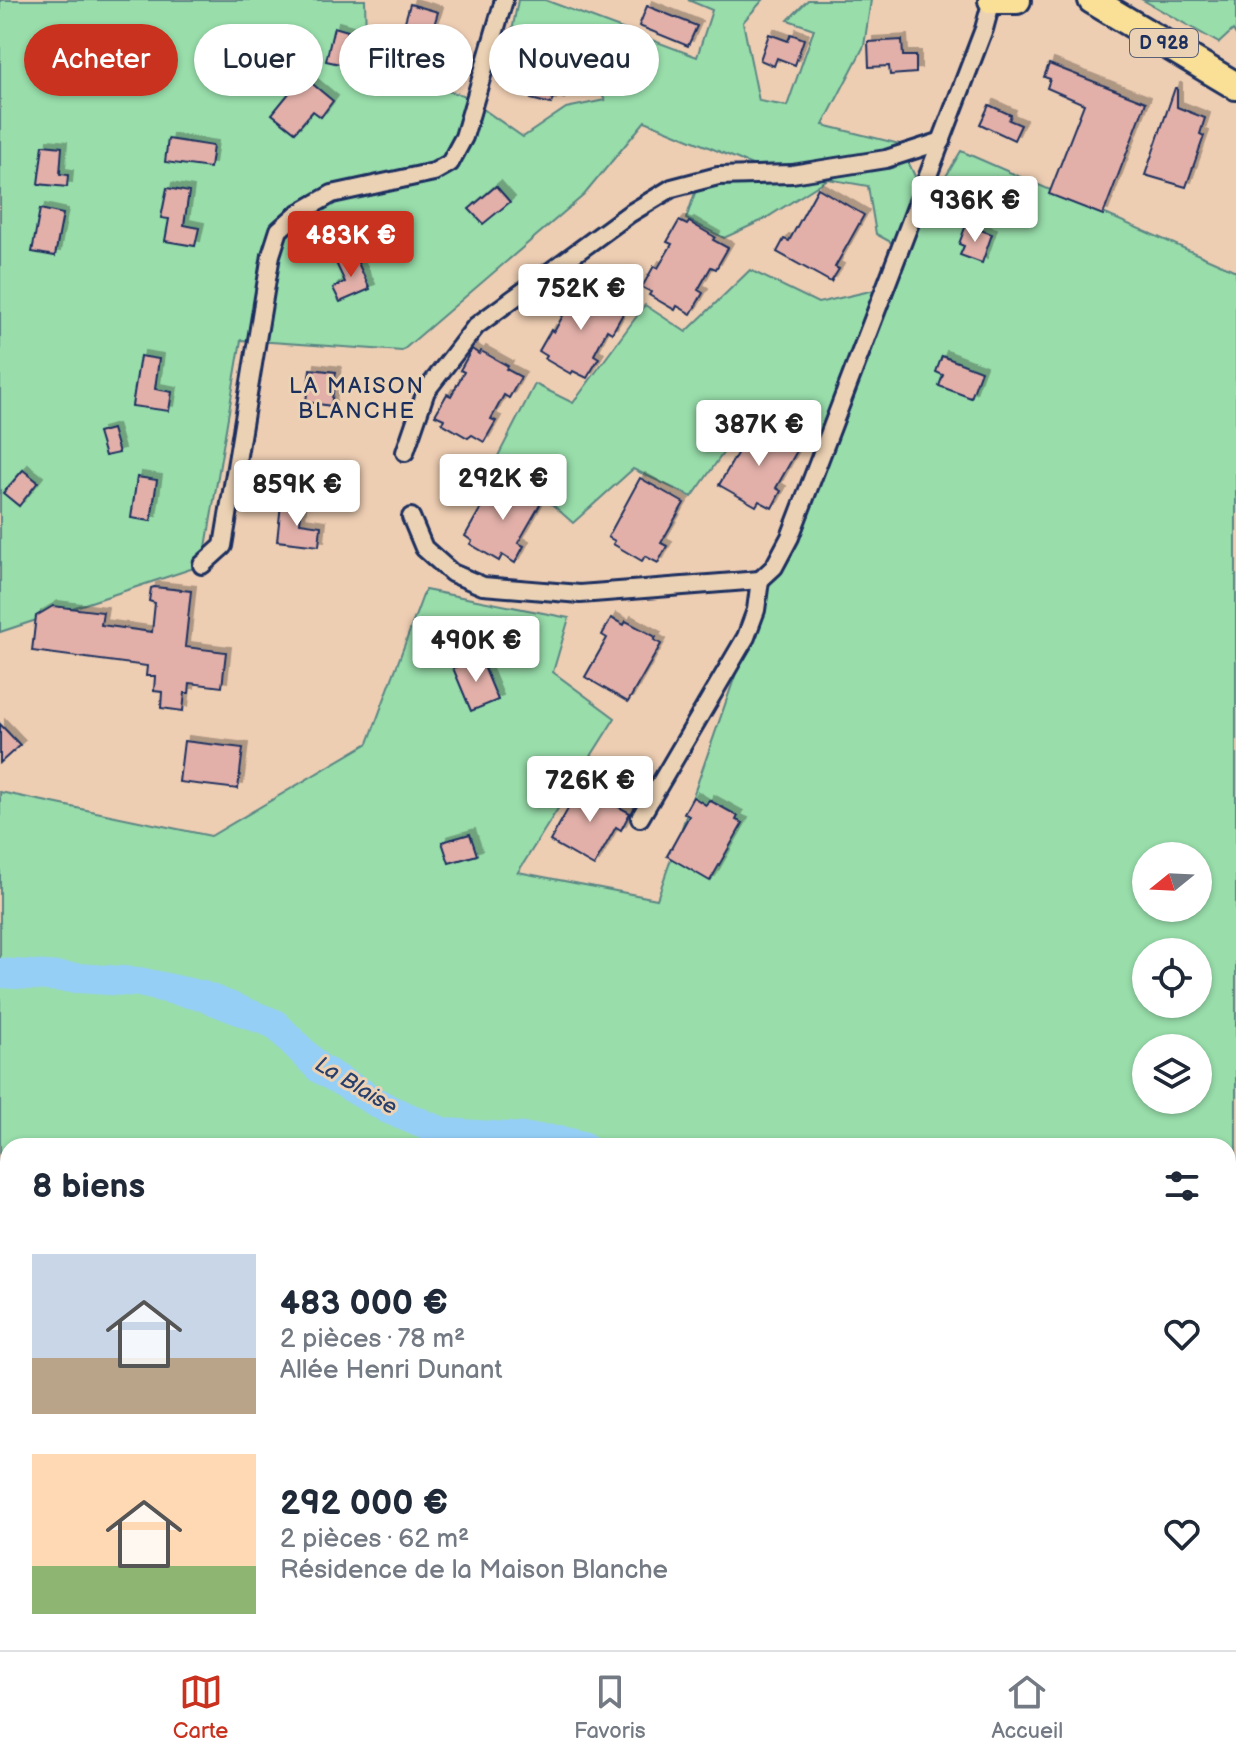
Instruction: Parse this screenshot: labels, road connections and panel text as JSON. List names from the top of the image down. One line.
{"streets":{"main road":["D 928"]},"districts":["LA MAISON BLANCHE"],"water":["La Blaise"],"north":"left","page":{"chip":["Acheter","Louer","Filtres","Nouveau"],"price":["936K €","483K €","752K €","387K €","292K €","859K €","490K €","726K €"],"heading":"8 biens","list":[{"name":"483 000 €","note":"2 pièces · 78 m² · Allée Henri Dunant"},{"name":"292 000 €","note":"2 pièces · 62 m² · Résidence de la Maison Blanche"}],"tabs":["Carte","Favoris","Accueil"]}}
